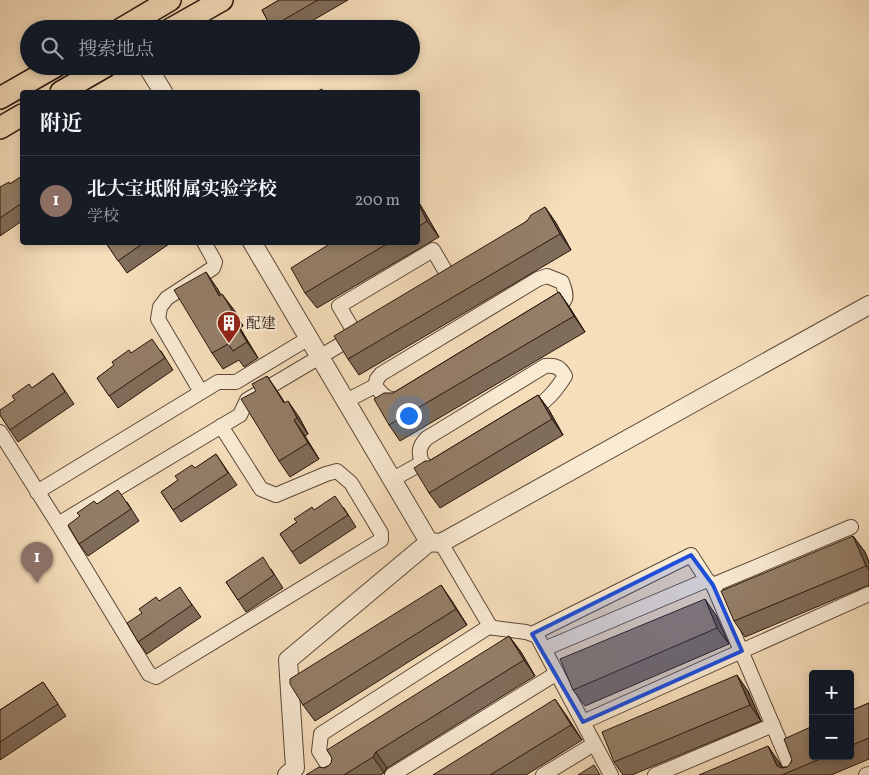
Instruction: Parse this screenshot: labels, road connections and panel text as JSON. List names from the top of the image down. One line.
{"places":{"building":["配建"]},"page":{"search":"搜索地点","heading":"附近","list":[{"mark":"1","name":"北大宝坻附属实验学校","note":"学校","value":"200 m"}],"pins":"1","map_buttons":["+","−"]}}
